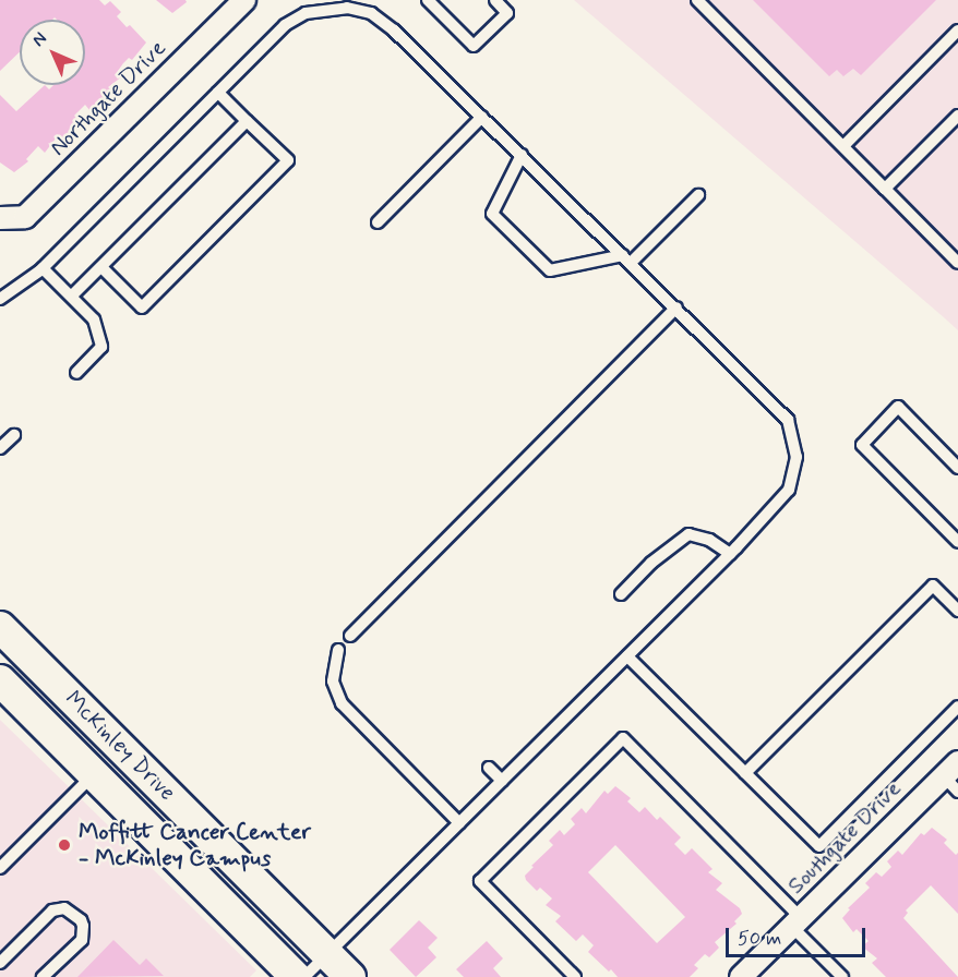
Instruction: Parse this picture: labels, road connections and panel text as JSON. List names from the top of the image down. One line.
{"streets":{"main road":["McKinley Drive"],"street":["Northgate Drive","Southgate Drive"]},"places":["Moffitt Cancer Center - McKinley Campus"],"scale_bar":"50 m","north":"top left"}
